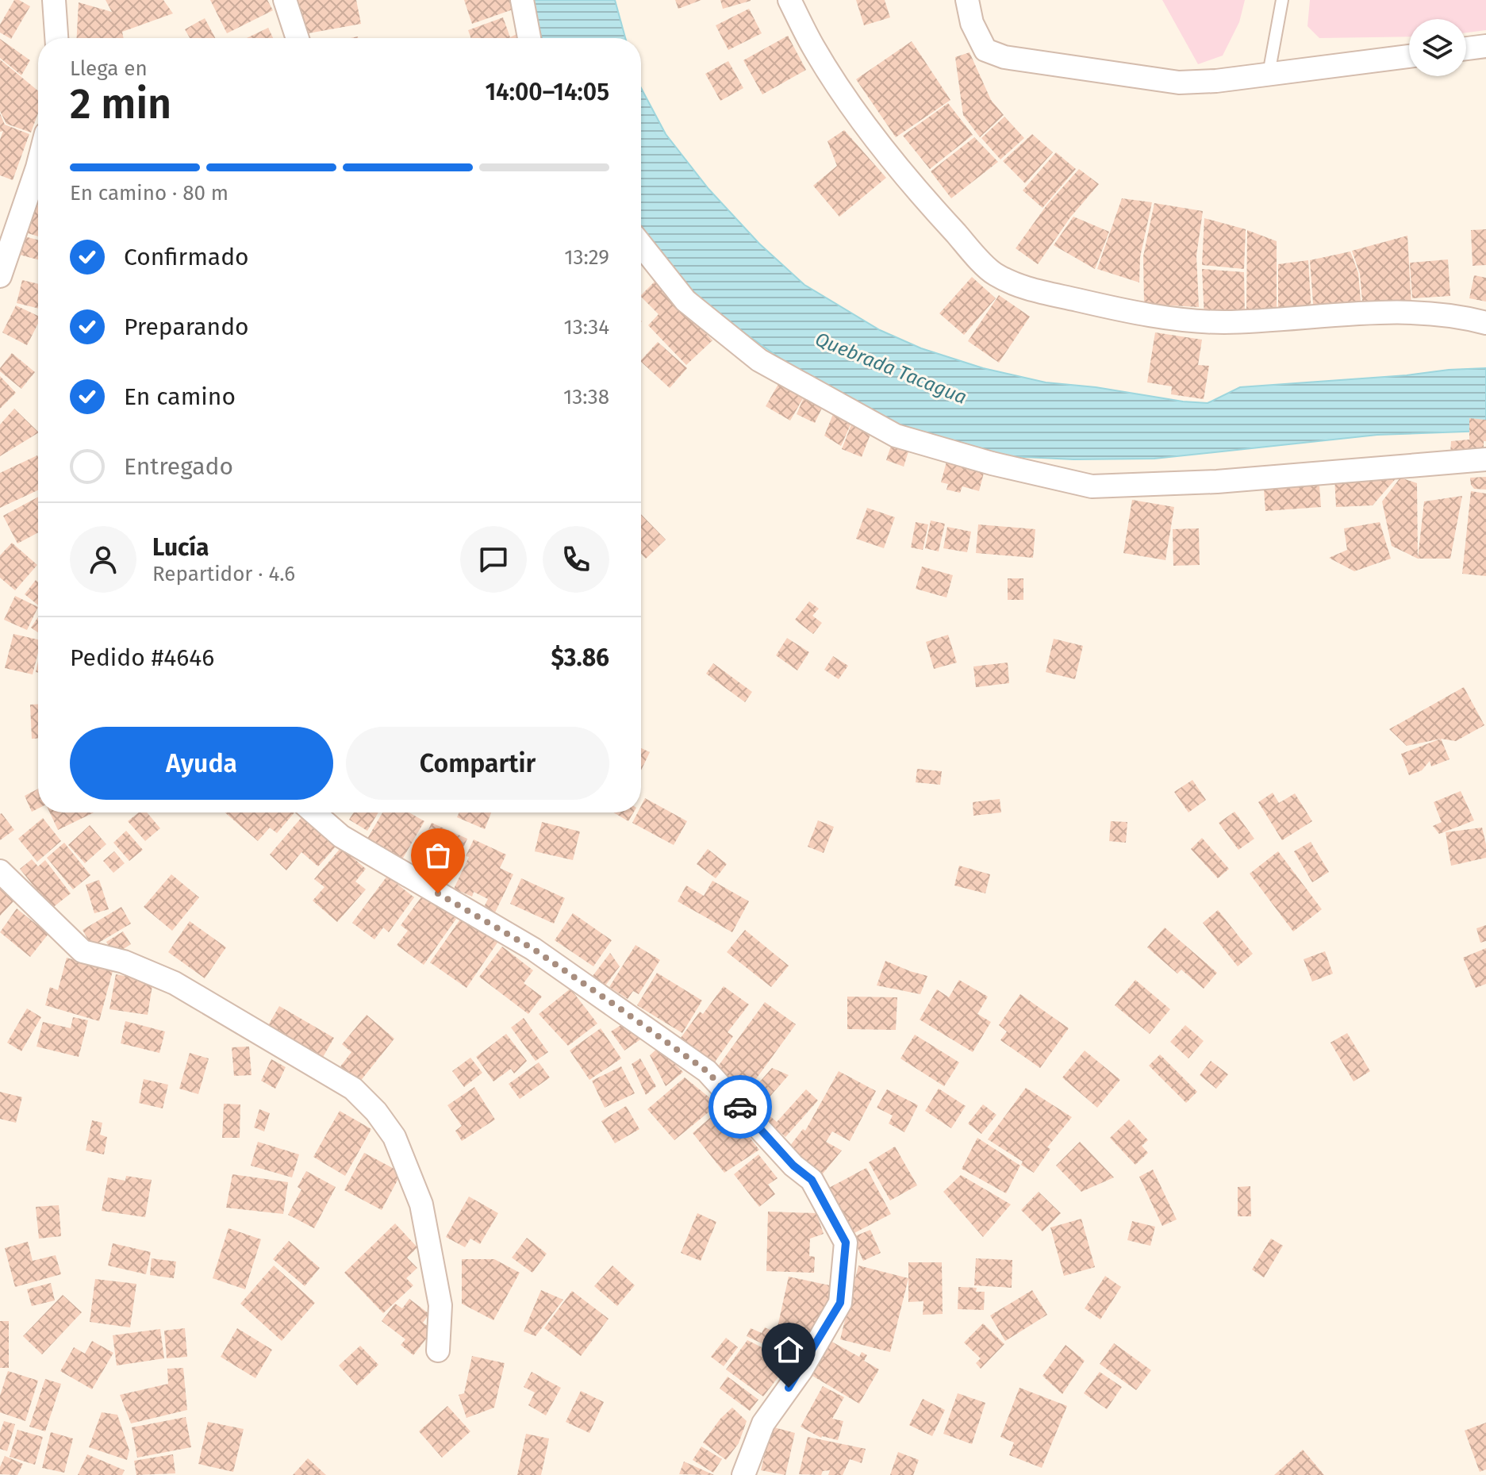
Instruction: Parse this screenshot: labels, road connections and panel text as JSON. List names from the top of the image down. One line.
{"water":["Quebrada Tacagua"],"page":{"heading":["2 min","Llega en","14:00–14:05"],"panel":["Lucía","Repartidor · 4.6","Pedido #4646","$3.86"],"bar":"En camino · 80 m","list":[["Confirmado","13:29"],["Preparando","13:34"],["En camino","13:38"],"Entregado"],"buttons":["Ayuda","Compartir"]}}
